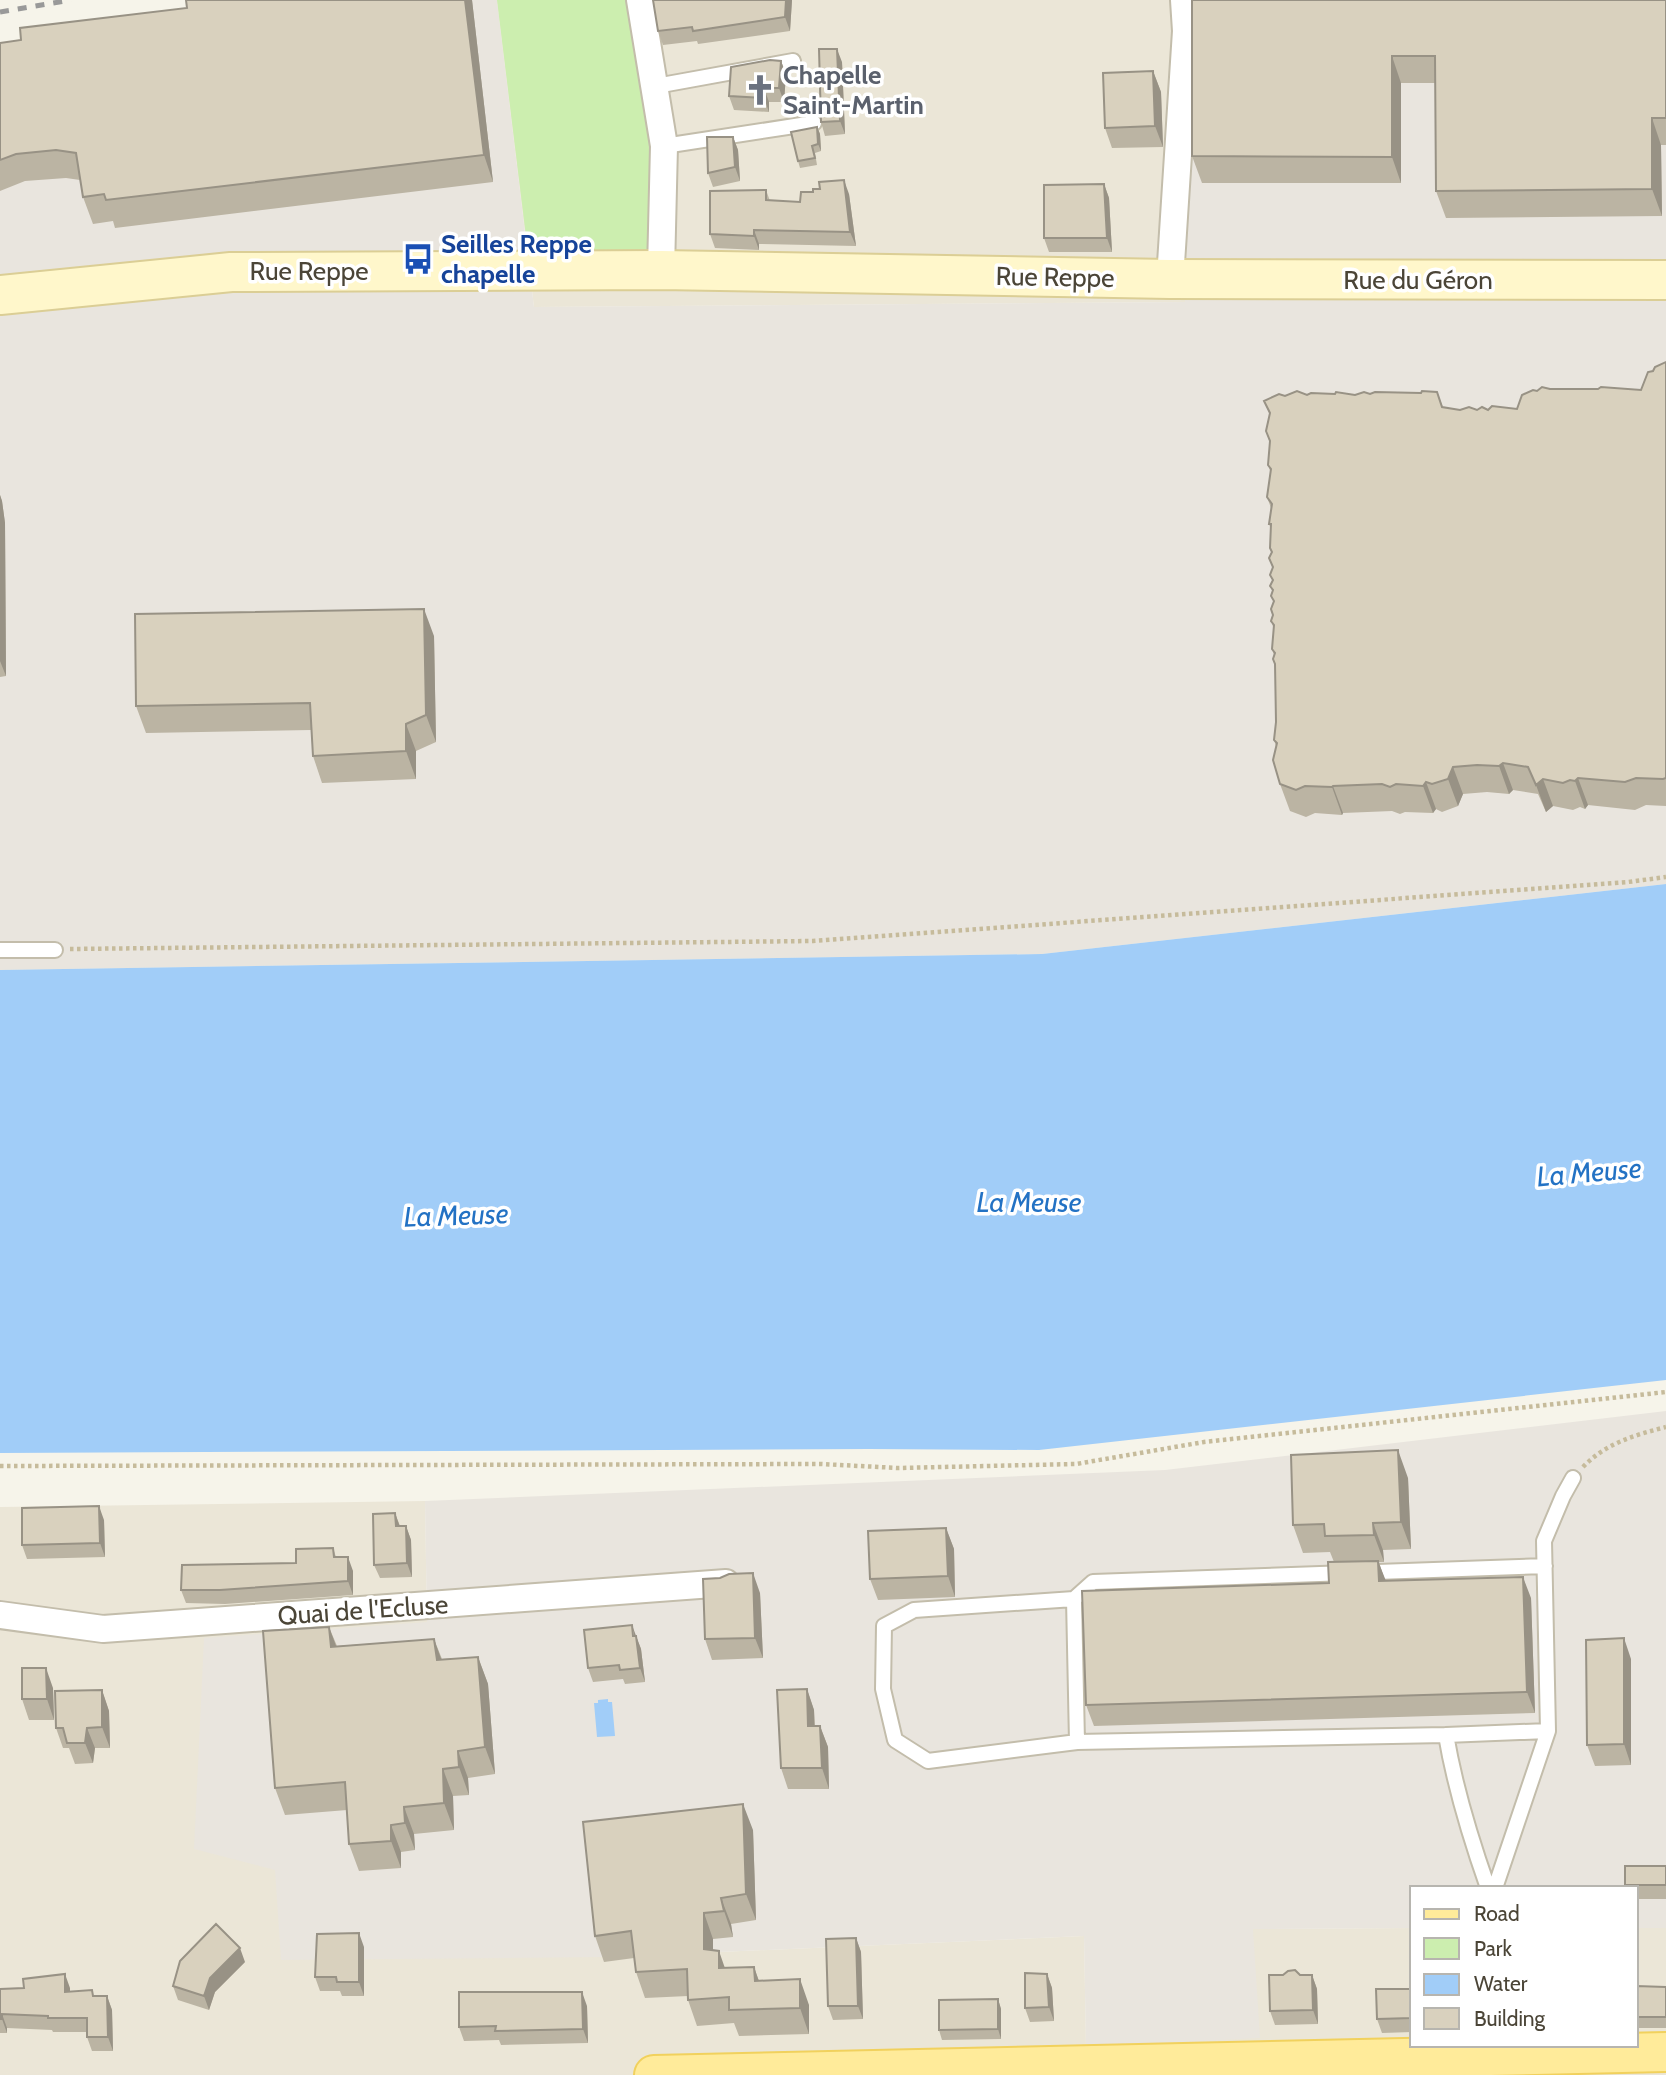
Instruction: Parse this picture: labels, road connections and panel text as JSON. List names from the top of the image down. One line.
{"streets":{"main road":["Rue Reppe","Rue du Géron"],"street":["Quai de l'Ecluse"]},"crossings":[["Rue Reppe","Rue du Géron"]],"water":["La Meuse"],"places":{"church":["Chapelle Saint-Martin"],"bus stop":["Seilles Reppe chapelle"]},"legend":["Road","Park","Water","Building"]}
